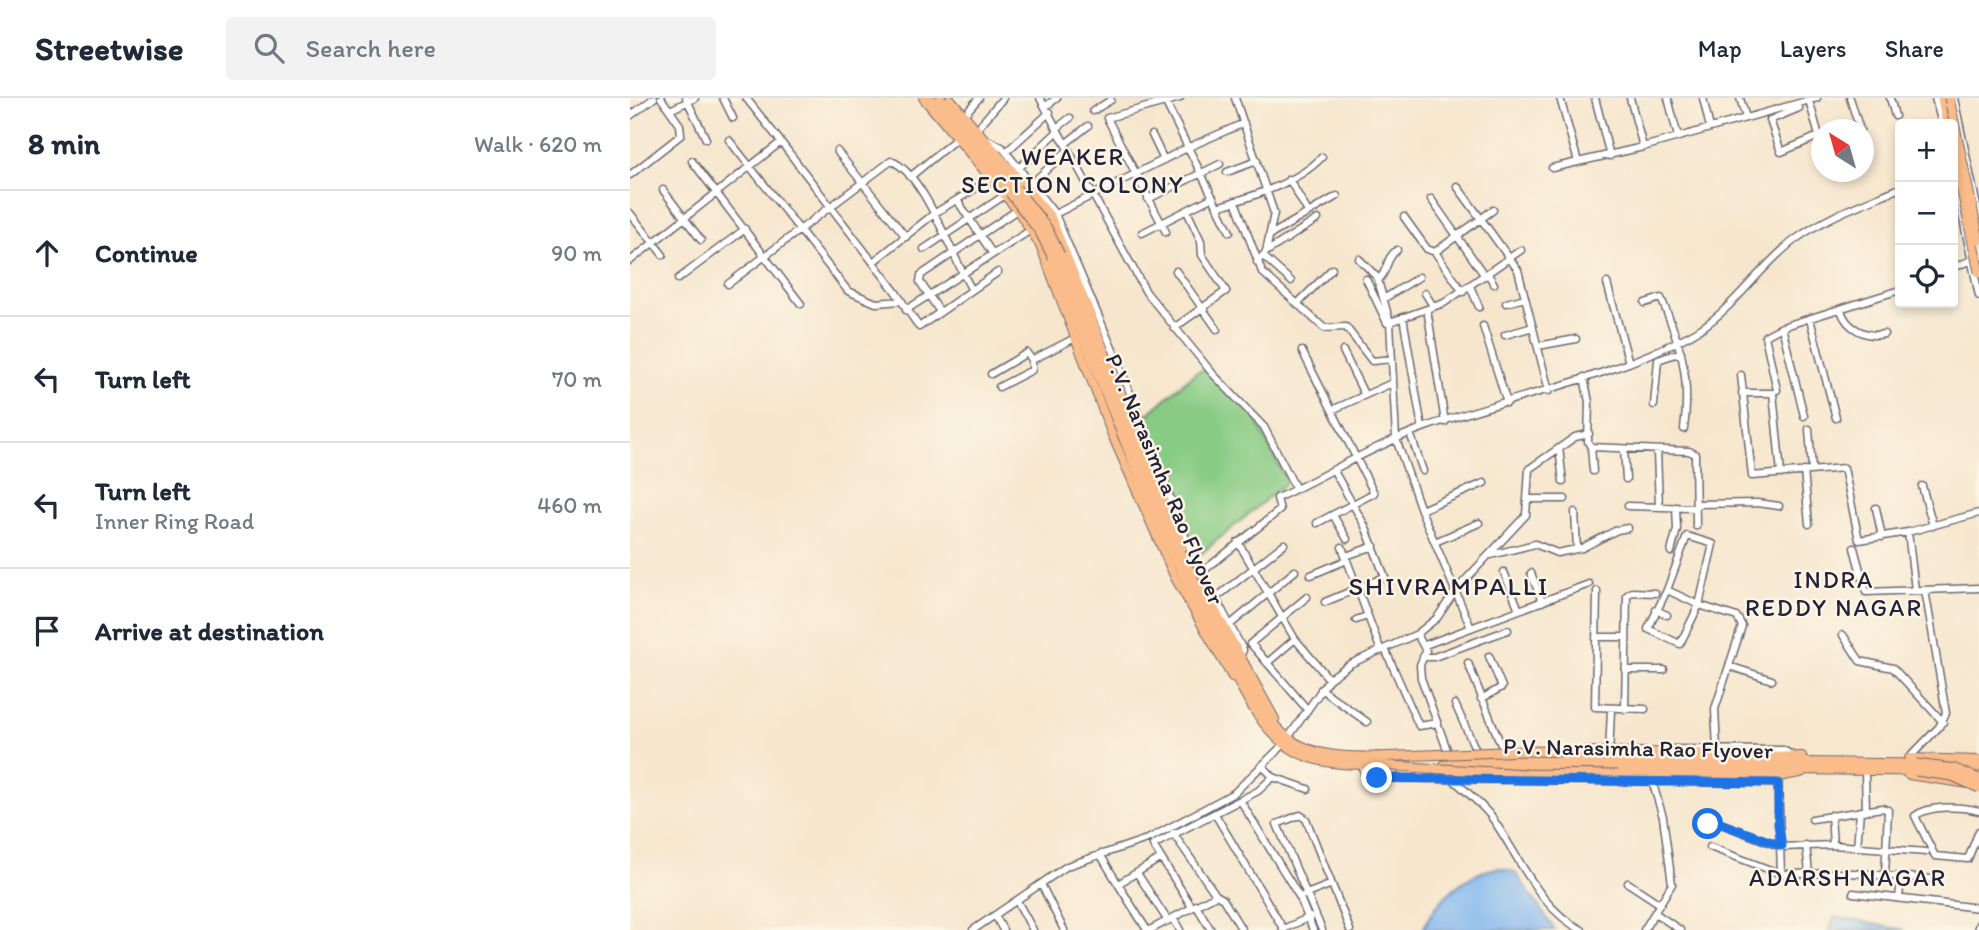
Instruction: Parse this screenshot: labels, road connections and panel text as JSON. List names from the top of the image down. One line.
{"streets":{"highway":["P.V. Narasimha Rao Flyover"]},"districts":["WEAKER SECTION COLONY","INDRA REDDY NAGAR","SHIVRAMPALLI","ADARSH NAGAR"],"north":"top left","page":{"header":"Streetwise","search":"Search here","nav":["Map","Layers","Share"],"heading":["8 min","Walk · 620 m"],"map_buttons":["+","−"],"list":[["Continue","90 m"],["Turn left","70 m"],["Turn left","Inner Ring Road","460 m"],"Arrive at destination"]}}
